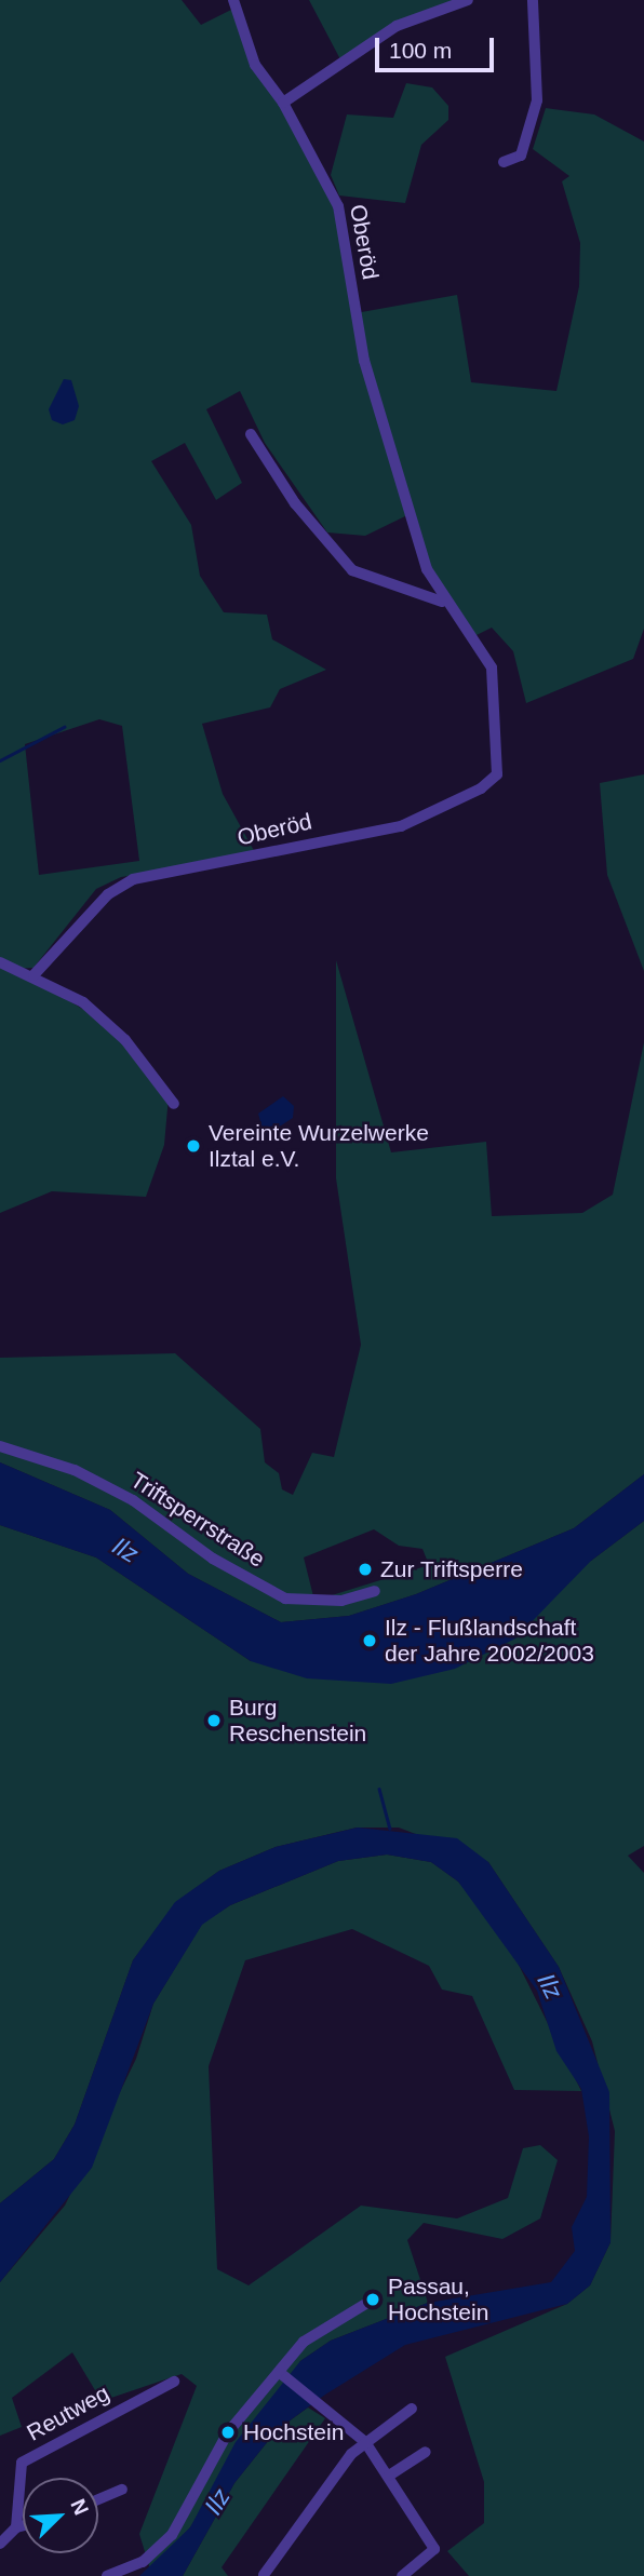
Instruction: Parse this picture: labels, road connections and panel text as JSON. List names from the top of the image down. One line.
{"streets":{"street":["Oberöd","Triftsperrstraße","Reutweg"]},"water":["Ilz"],"places":["Vereinte Wurzelwerke Ilztal e.V.","Zur Triftsperre","Ilz - Flußlandschaft der Jahre 2002/2003","Burg Reschenstein","Passau, Hochstein","Hochstein"],"scale_bar":"100 m","north":"top right"}
